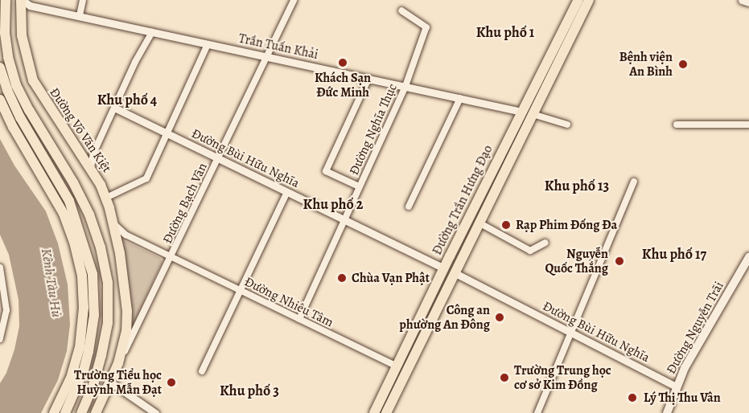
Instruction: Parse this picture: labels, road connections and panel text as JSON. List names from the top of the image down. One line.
{"streets":{"main road":["Đường Võ Văn Kiệt","Đường Trần Hưng Đạo","Đường Nguyễn Trãi"],"street":["Trần Tuấn Khải","Đường Nghĩa Thục","Đường Bùi Hữu Nghĩa","Đường Bạch Vân","Đường Nhiêu Tâm"]},"crossings":[["Trần Tuấn Khải","Đường Nghĩa Thục"],["Trần Tuấn Khải","Đường Võ Văn Kiệt"],["Trần Tuấn Khải","Đường Trần Hưng Đạo"],["Trần Tuấn Khải","Đường Bạch Vân"],["Đường Nghĩa Thục","Đường Bùi Hữu Nghĩa"],["Đường Nghĩa Thục","Đường Nhiêu Tâm"],["Đường Võ Văn Kiệt","Đường Bạch Vân"],["Đường Võ Văn Kiệt","Đường Nhiêu Tâm"],["Đường Bùi Hữu Nghĩa","Đường Trần Hưng Đạo"],["Đường Bùi Hữu Nghĩa","Đường Bạch Vân"],["Đường Bùi Hữu Nghĩa","Đường Nguyễn Trãi"],["Đường Trần Hưng Đạo","Đường Nhiêu Tâm"],["Đường Bạch Vân","Đường Nhiêu Tâm"]],"districts":["Khu phố 1","Khu phố 4","Khu phố 13","Khu phố 2","Khu phố 17","Khu phố 3"],"water":["Kênh Tàu Hủ"],"places":["Khách Sạn Đức Minh","Bệnh viện An Bình","Rạp Phim Đống Đa","Nguyễn Quốc Thắng","Chùa Vạn Phật","Công an phường An Đông","Trường Trung học cơ sở Kim Đồng","Trường Tiểu học Huỳnh Mẫn Đạt","Lý Thị Thu Vân"]}
